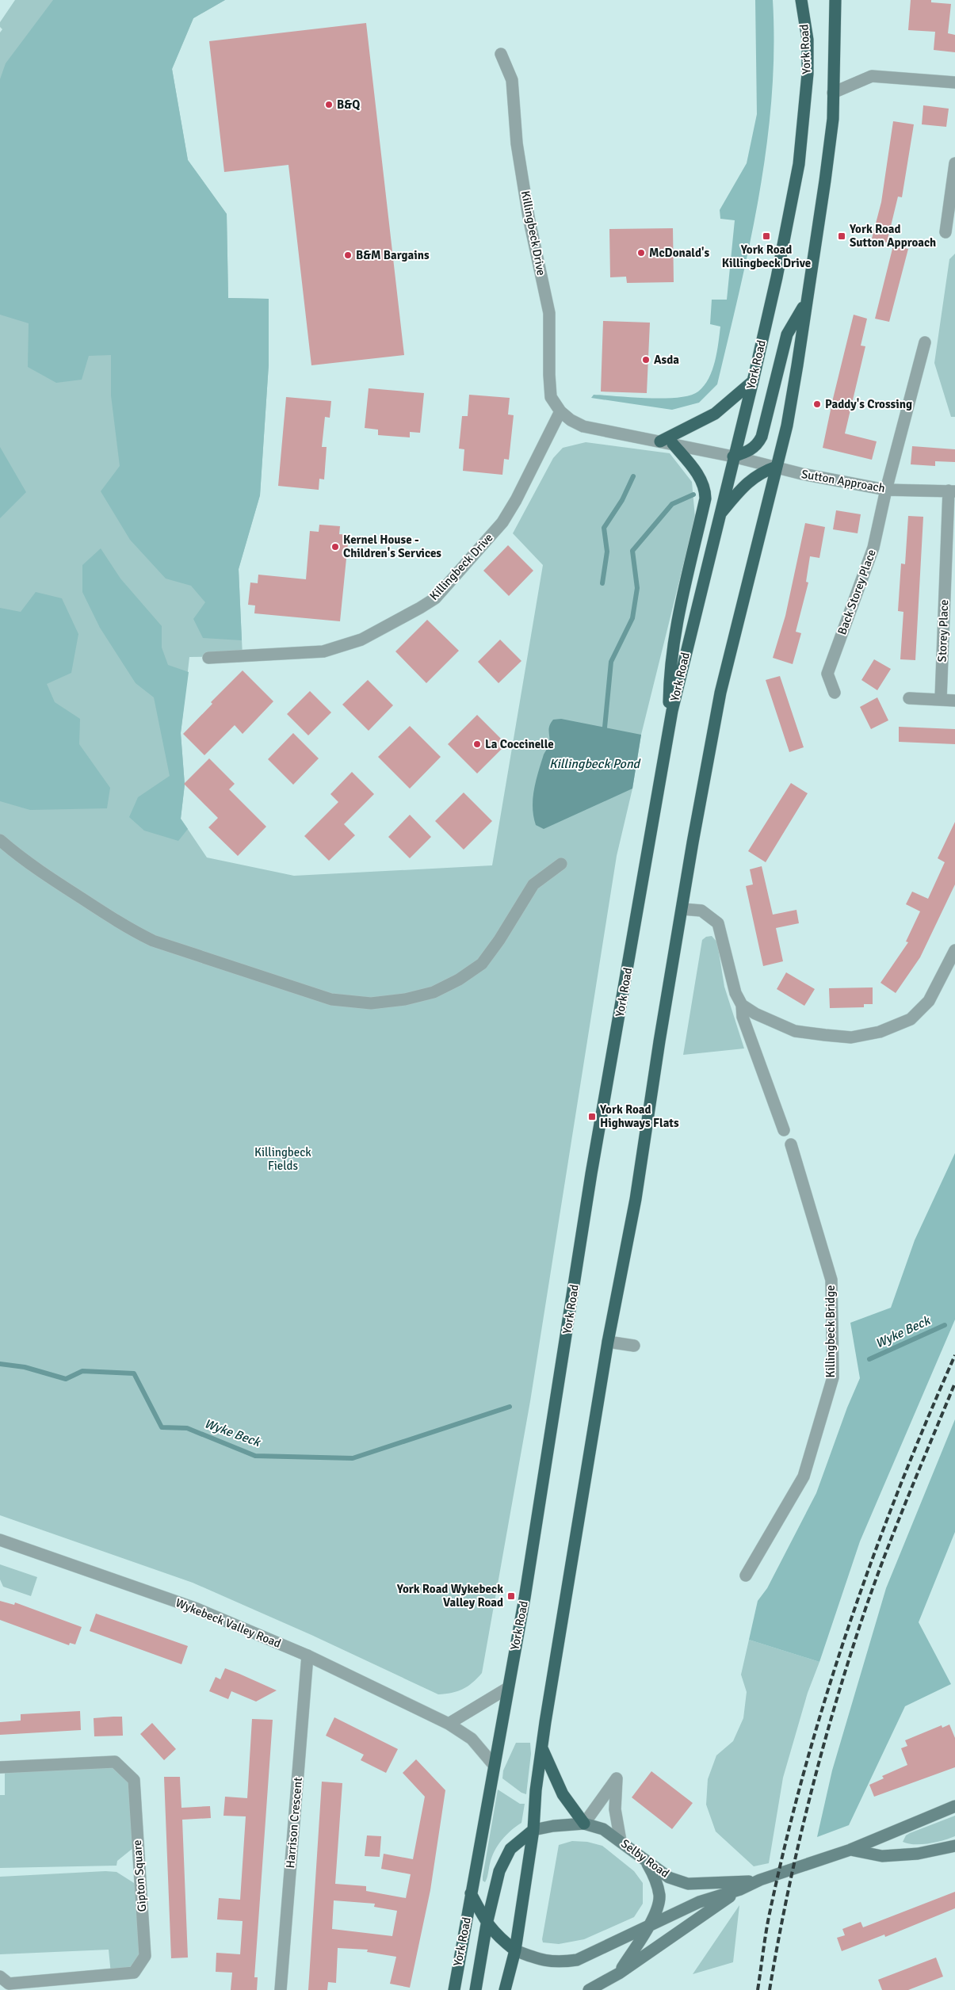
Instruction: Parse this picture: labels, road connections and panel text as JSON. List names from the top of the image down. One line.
{"streets":{"highway":["York Road"],"main road":["Selby Road"],"street":["Killingbeck Drive","Sutton Approach","Back Storey Place","Storey Place","Killingbeck Bridge","Wykebeck Valley Road","Harrison Crescent","Gipton Square"]},"crossings":[["York Road","Killingbeck Drive"],["York Road","Sutton Approach"],["York Road","Wykebeck Valley Road"],["Killingbeck Drive","Sutton Approach"],["Sutton Approach","Back Storey Place"],["Sutton Approach","Storey Place"],["Wykebeck Valley Road","Harrison Crescent"]],"water":["Killingbeck Pond","Wyke Beck"],"parks":["Killingbeck Fields"],"places":{"other":["B&Q","McDonald's","B&M Bargains","Asda","Paddy's Crossing","Kernel House - Children's Services","La Coccinelle"],"transit":["York Road Killingbeck Drive","York Road Sutton Approach","York Road Highways Flats","York Road Wykebeck Valley Road"]}}
